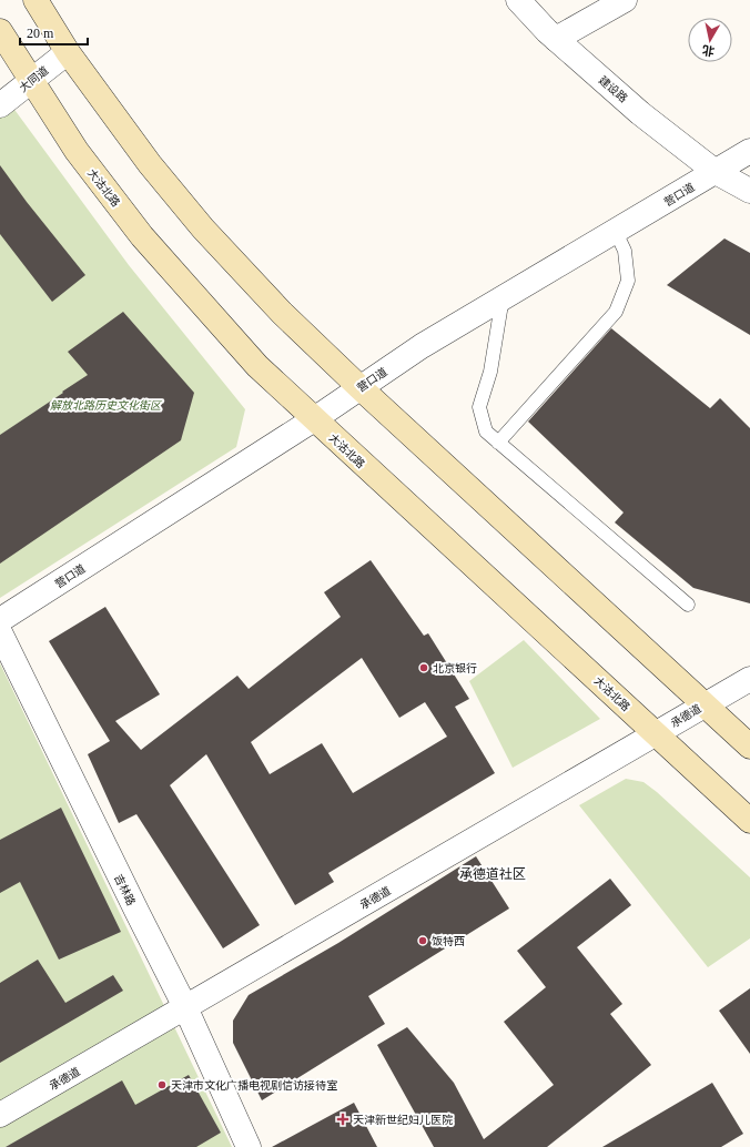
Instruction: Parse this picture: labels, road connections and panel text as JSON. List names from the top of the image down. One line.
{"streets":{"main road":["大沽北路"],"street":["大同道","建设路","营口道","承德道","吉林路"]},"crossings":[["大同道","大沽北路"],["建设路","营口道"],["大沽北路","营口道"],["大沽北路","承德道"],["承德道","吉林路"]],"districts":["承德道社区"],"parks":["解放北路历史文化街区"],"places":{"other":["北京银行","饭特西","天津市文化广播电视剧信访接待室"],"health":["天津新世纪妇儿医院"]},"scale_bar":"20 m","north":"bottom"}
